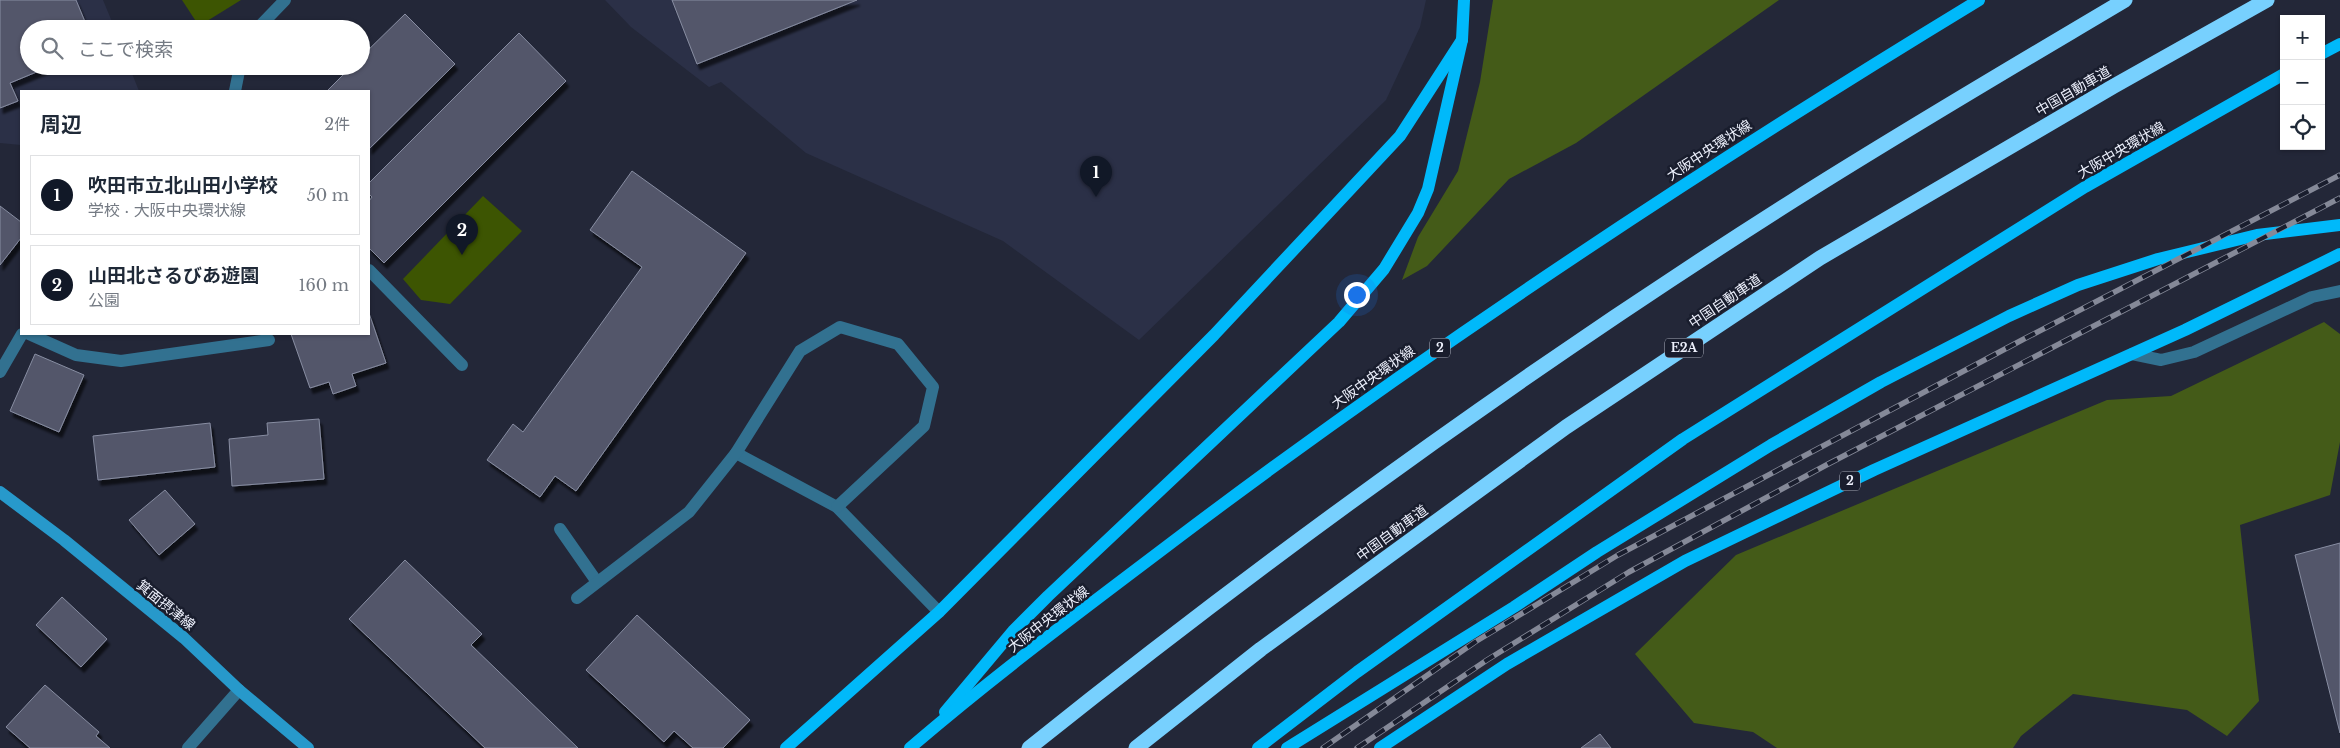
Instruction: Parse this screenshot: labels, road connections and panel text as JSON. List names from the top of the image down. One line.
{"streets":{"highway":["中国自動車道","E2A"],"main road":["大阪中央環状線","2","箕面摂津線"]},"page":{"map_buttons":["+","−"],"search":"ここで検索","heading":["周辺","2件"],"list":[{"mark":"1","name":"吹田市立北山田小学校","note":"学校 · 大阪中央環状線","value":"50 m"},{"mark":"2","name":"山田北さるびあ遊園","note":"公園","value":"160 m"}],"pins":["1","2"]}}
